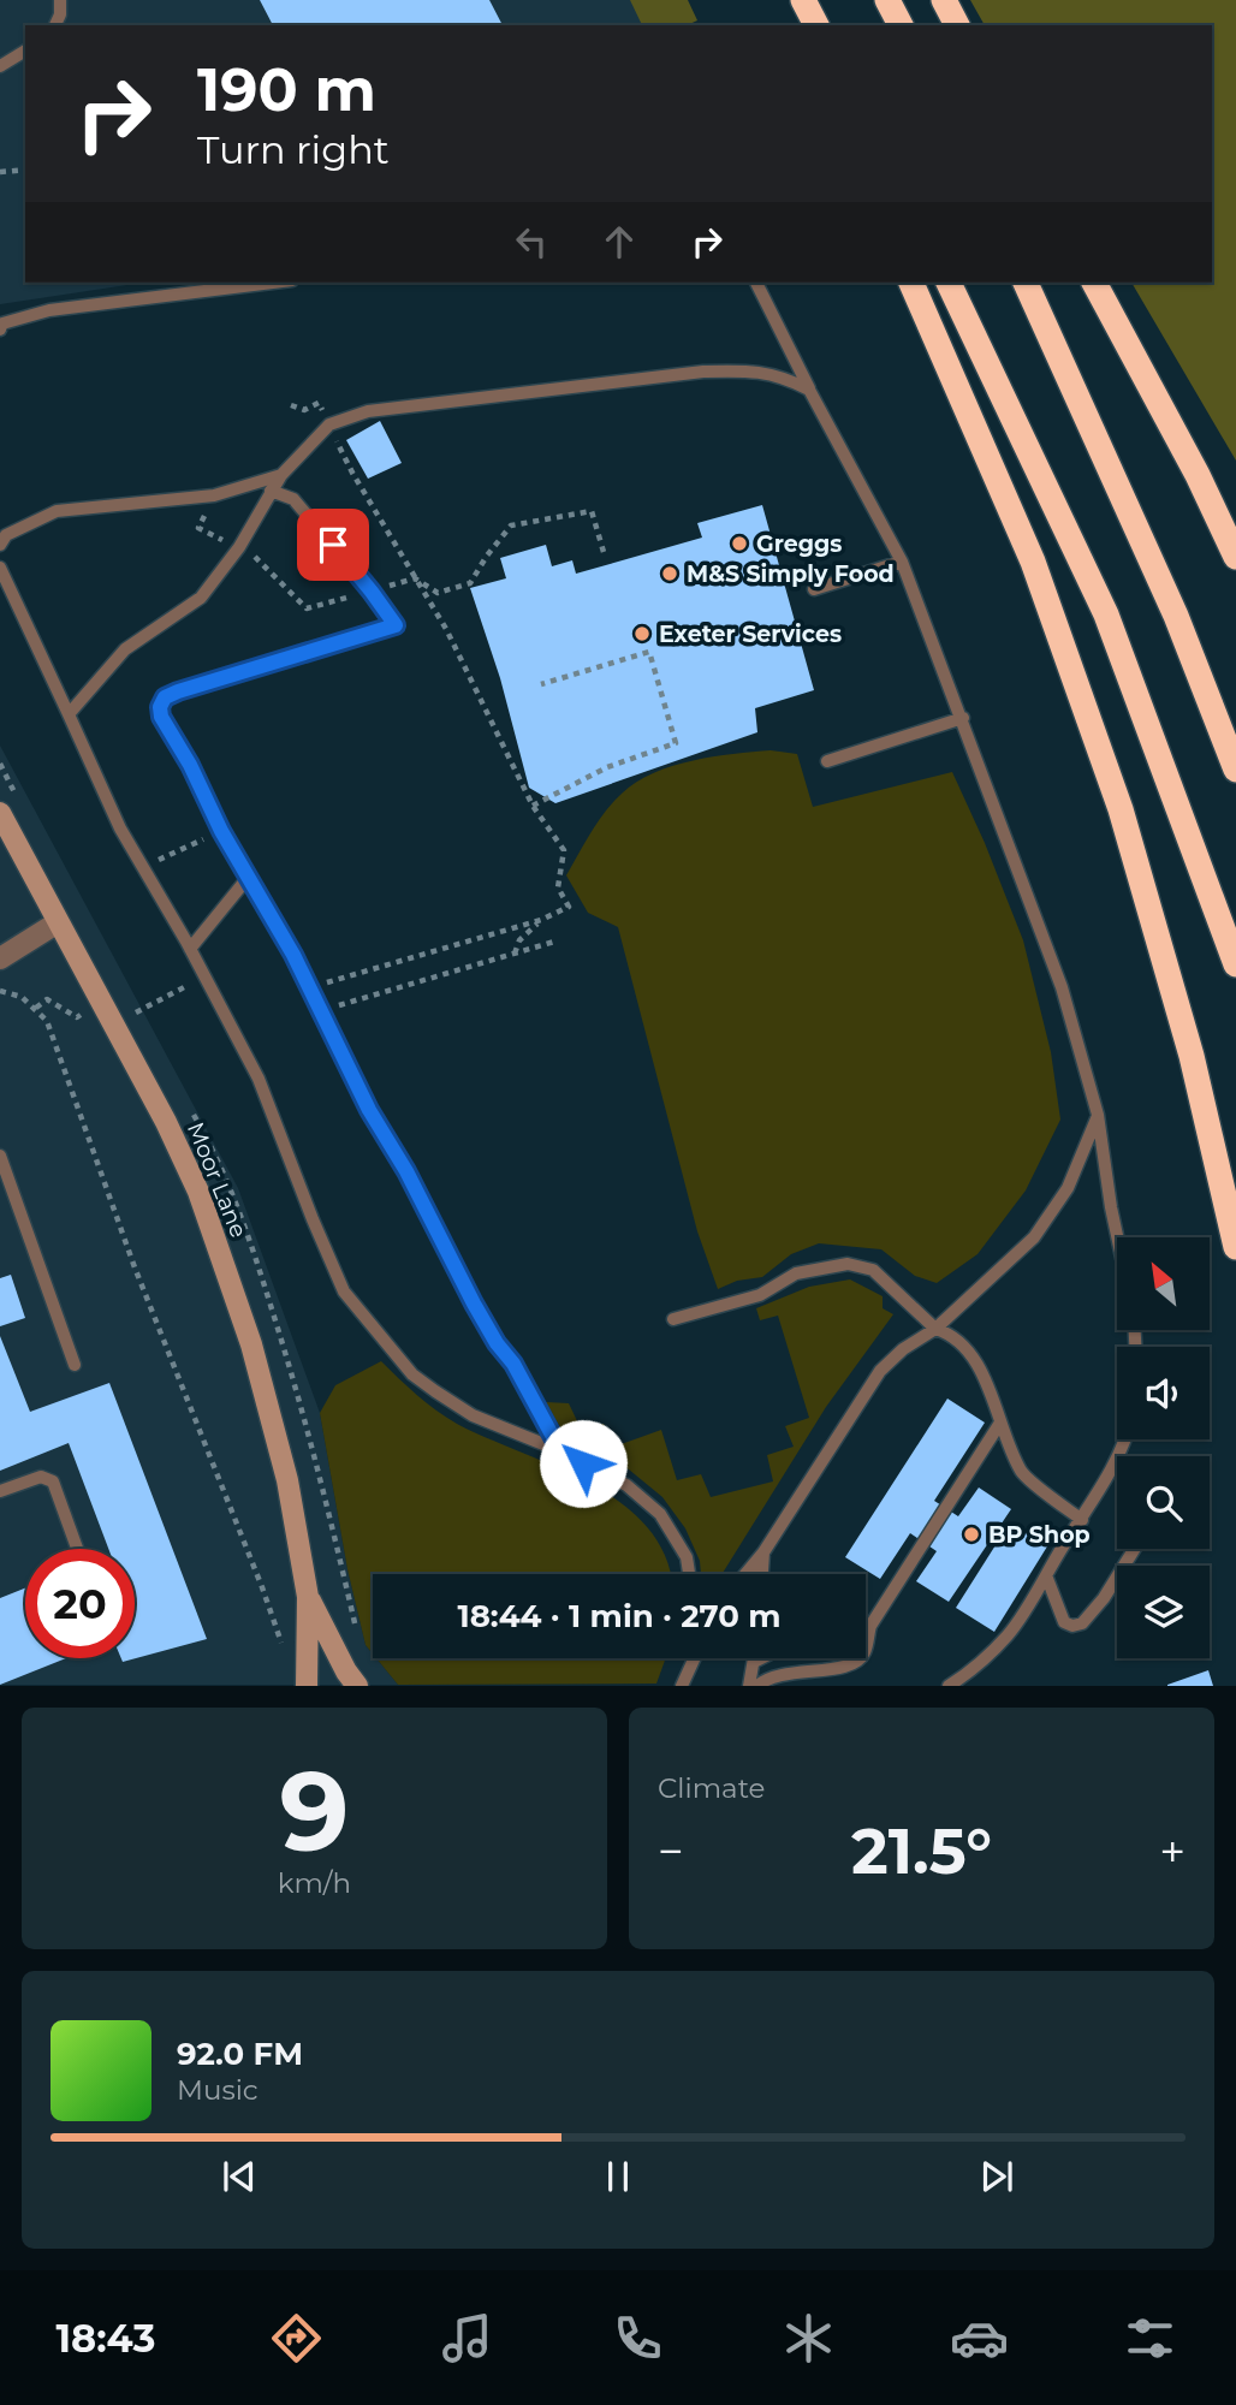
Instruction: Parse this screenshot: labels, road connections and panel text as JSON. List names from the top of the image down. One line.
{"streets":{"main road":["Moor Lane"]},"places":["Greggs","M&S Simply Food","Exeter Services","BP Shop"],"north":"top left","page":{"turn":["190 m","Turn right"],"limit":"20","trip":"18:44 · 1 min · 270 m","tile":[["9","km/h"],"Climate"],"heat":["−","21.5°","+"],"song":["92.0 FM","Music"],"tabs":"18:43"}}
